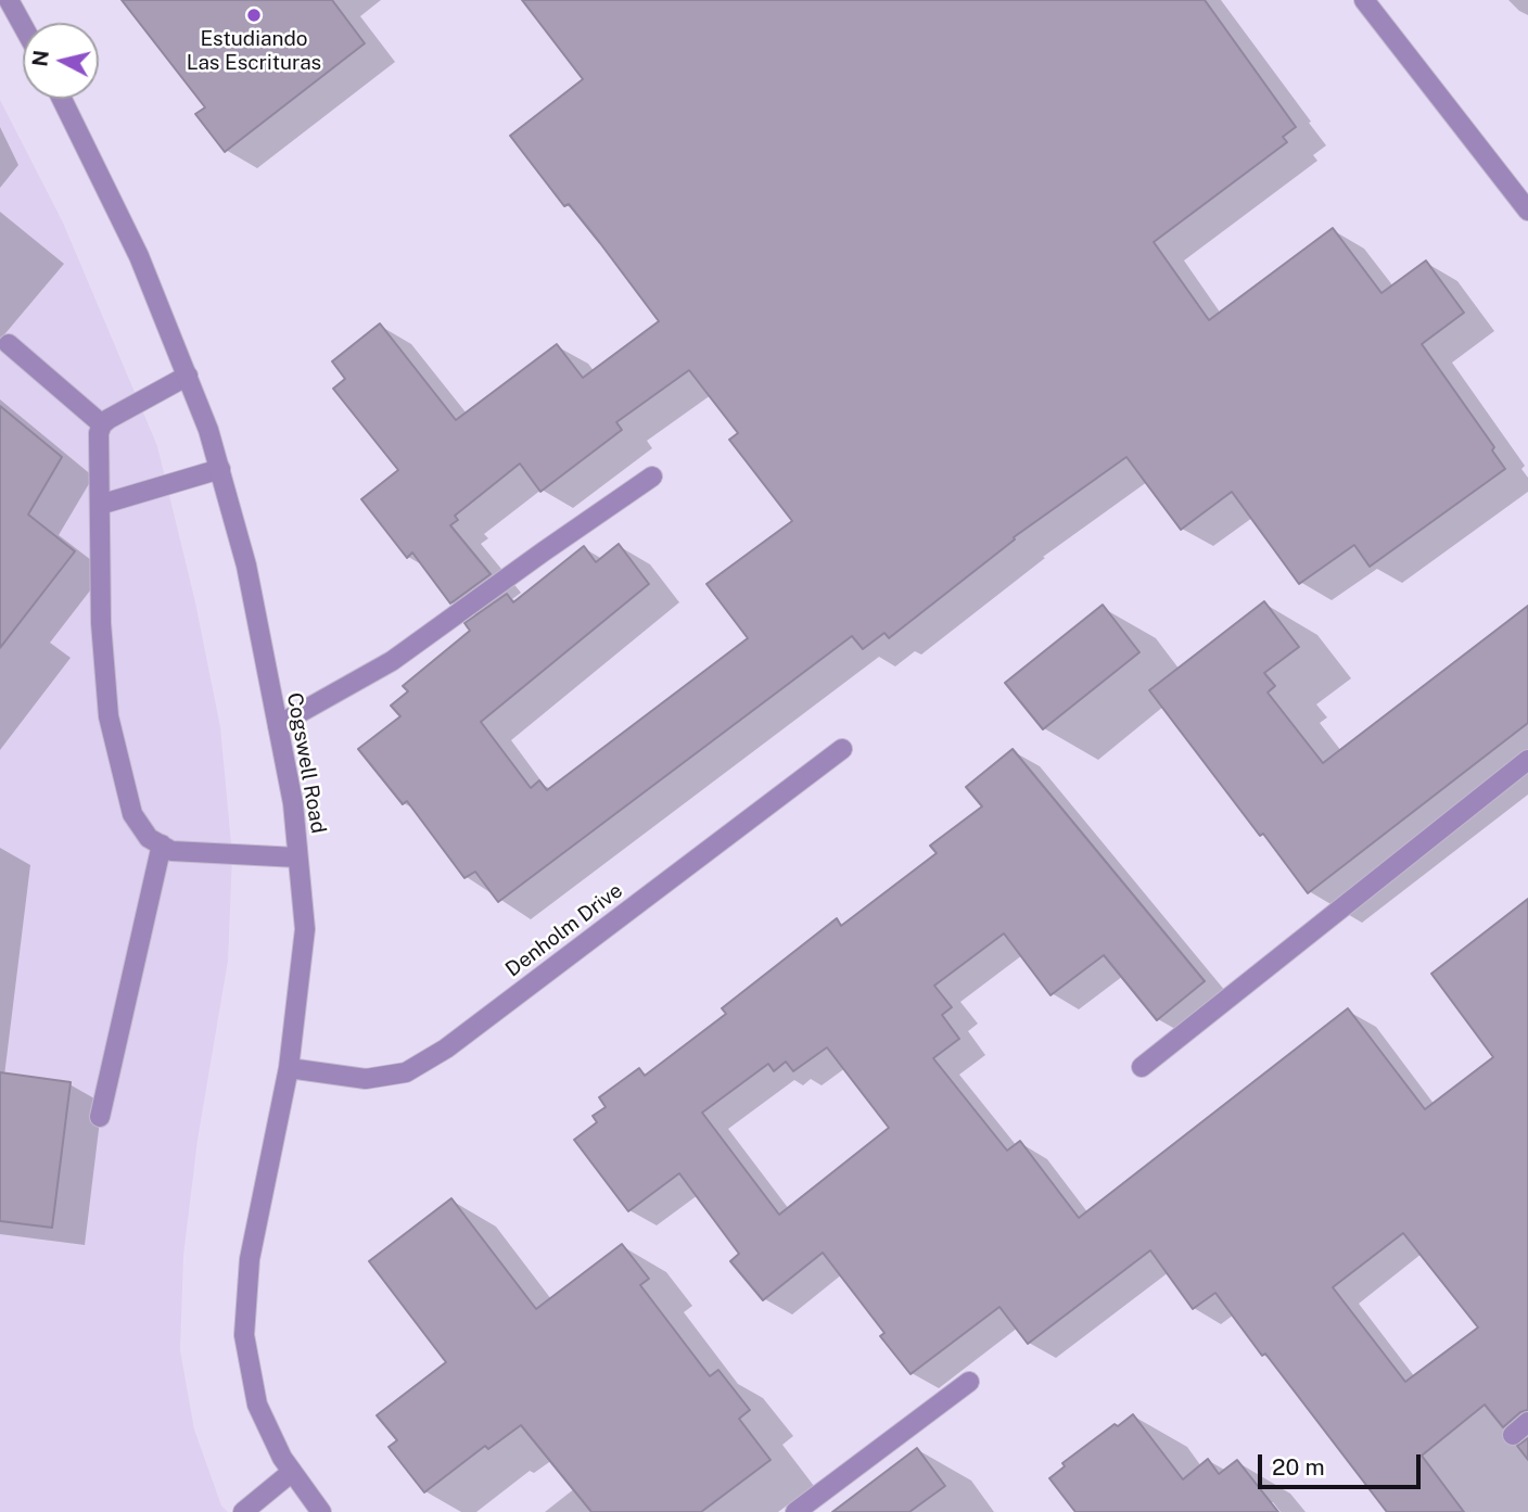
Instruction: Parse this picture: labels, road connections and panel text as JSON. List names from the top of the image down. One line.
{"streets":{"street":["Cogswell Road","Denholm Drive"]},"crossings":[["Cogswell Road","Denholm Drive"]],"places":["Estudiando Las Escrituras"],"scale_bar":"20 m","north":"left"}
